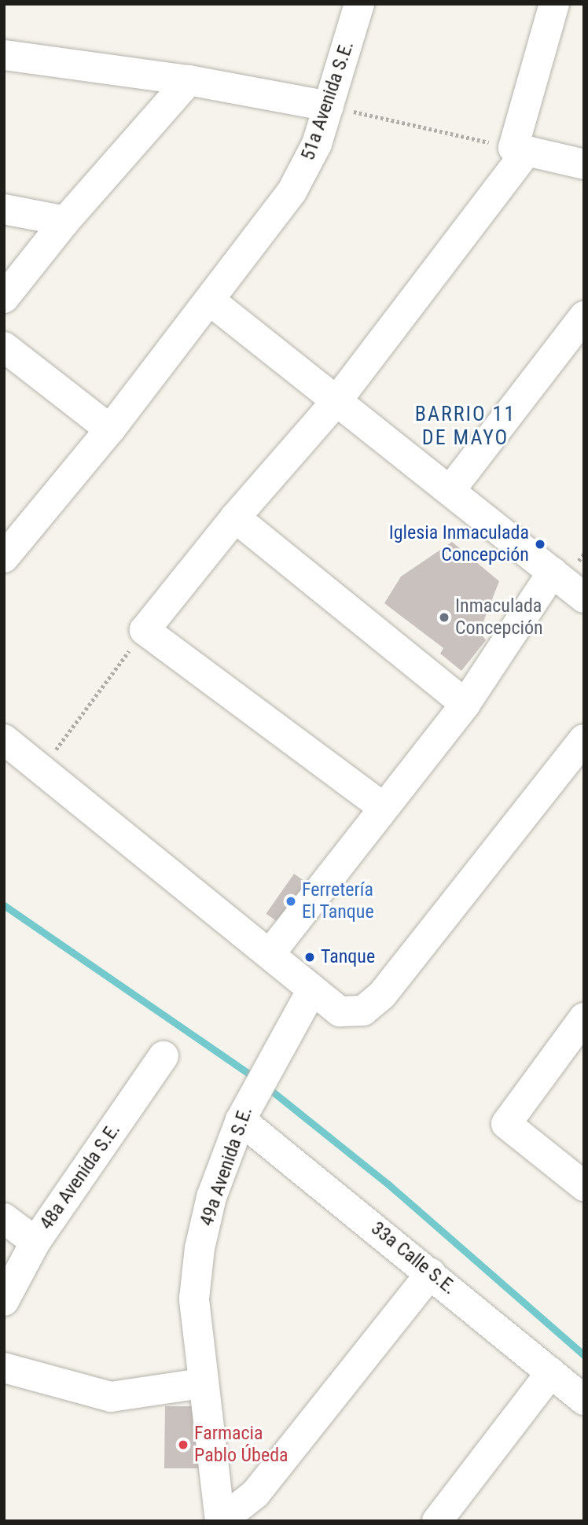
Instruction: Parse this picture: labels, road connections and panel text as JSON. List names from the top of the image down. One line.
{"streets":{"street":["51a Avenida S.E.","49a Avenida S.E.","48a Avenida S.E.","33a Calle S.E."]},"crossings":[["49a Avenida S.E.","33a Calle S.E."]],"districts":["BARRIO 11 DE MAYO"],"places":["Iglesia Inmaculada Concepción","Inmaculada Concepción","Ferretería El Tanque","Tanque","Farmacia Pablo Úbeda"]}
